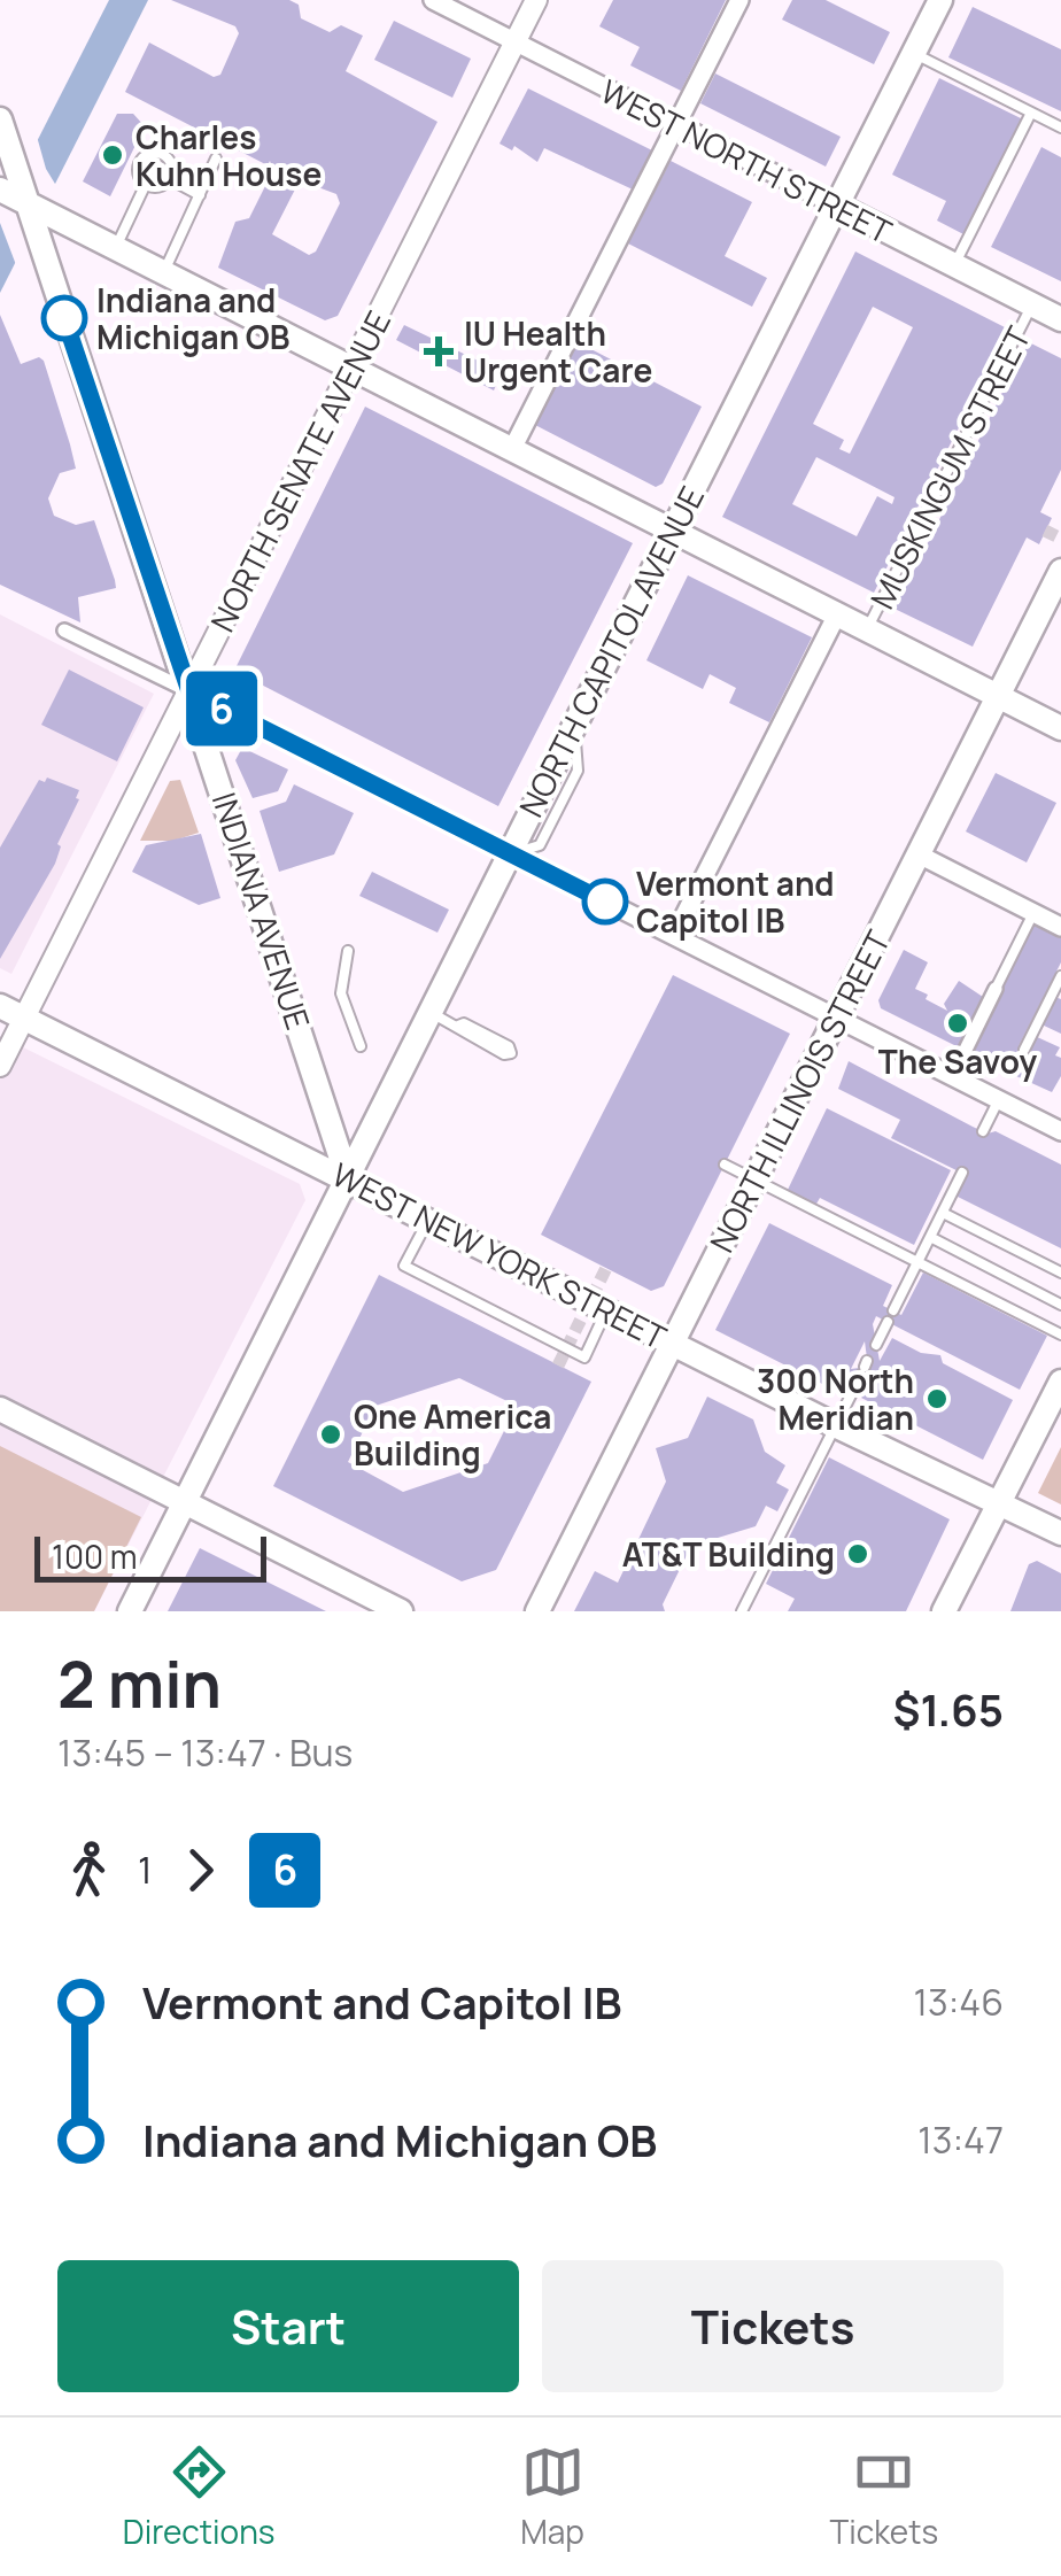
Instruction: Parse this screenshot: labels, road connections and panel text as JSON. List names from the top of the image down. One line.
{"streets":{"main road":["WEST NORTH STREET","NORTH CAPITOL AVENUE","INDIANA AVENUE","NORTH ILLINOIS STREET","WEST NEW YORK STREET"],"street":["MUSKINGUM STREET","NORTH SENATE AVENUE"]},"crossings":[["WEST NORTH STREET","MUSKINGUM STREET"],["WEST NORTH STREET","NORTH SENATE AVENUE"],["WEST NORTH STREET","NORTH CAPITOL AVENUE"],["NORTH SENATE AVENUE","INDIANA AVENUE"],["NORTH SENATE AVENUE","WEST NEW YORK STREET"],["NORTH CAPITOL AVENUE","INDIANA AVENUE"],["NORTH CAPITOL AVENUE","WEST NEW YORK STREET"],["INDIANA AVENUE","WEST NEW YORK STREET"],["NORTH ILLINOIS STREET","WEST NEW YORK STREET"]],"places":{"other":["Charles Kuhn House","Indiana and Michigan OB","Vermont and Capitol IB","The Savoy","300 North Meridian","One America Building","AT&T Building"],"health":["IU Health Urgent Care"]},"lines":["bus line 6"],"scale_bar":"100 m","page":{"on_map":"6","scale":"100 m","heading":["2 min","13:45 – 13:47 · Bus","$1.65"],"legs":["1","6"],"list":[{"name":"Vermont and Capitol IB","value":"13:46"},{"name":"Indiana and Michigan OB","value":"13:47"}],"buttons":["Start","Tickets"],"tabs":["Directions","Map","Tickets"]}}
